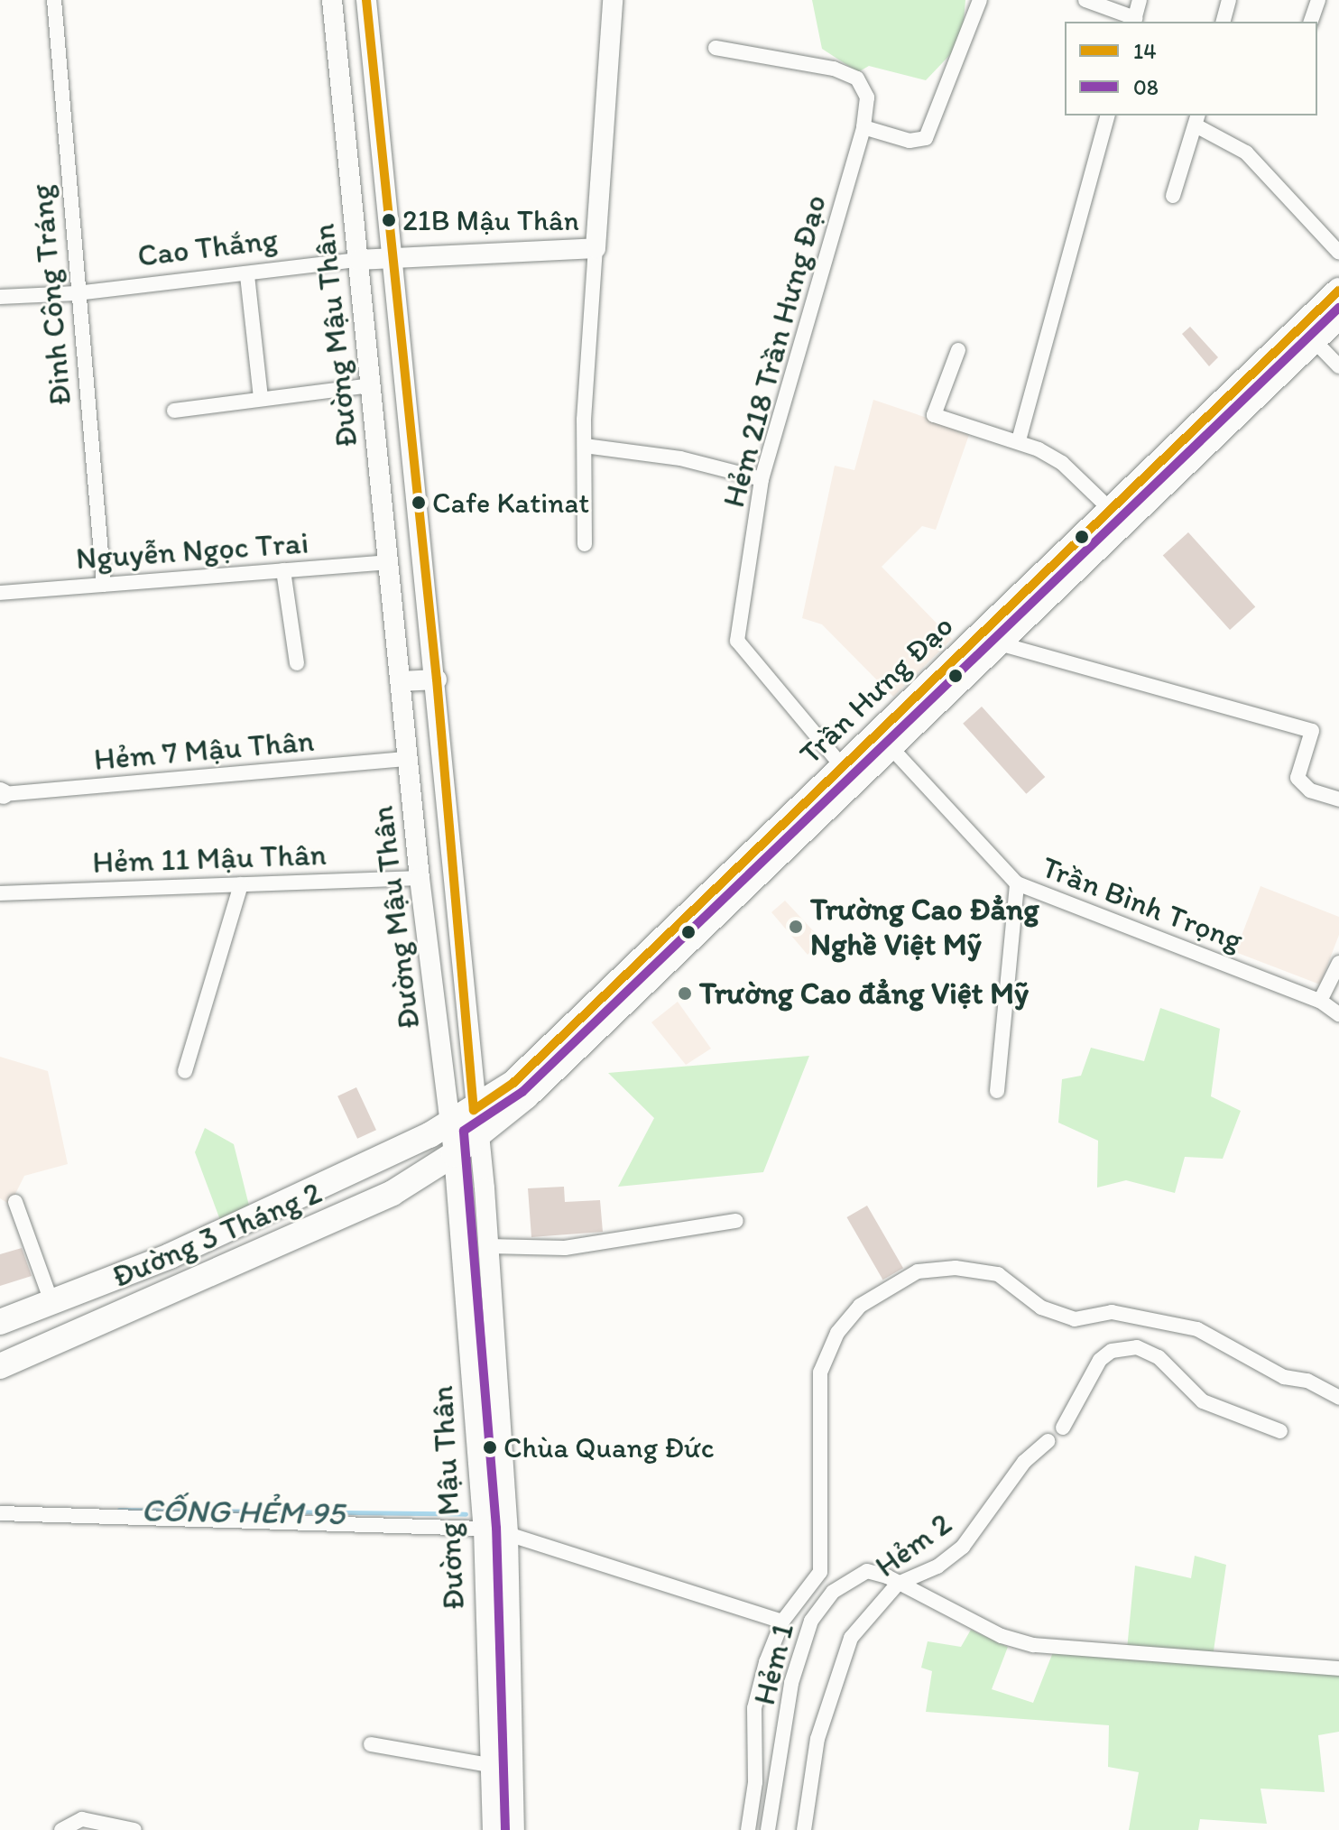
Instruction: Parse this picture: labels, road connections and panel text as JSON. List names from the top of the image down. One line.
{"streets":{"highway":["Trần Hưng Đạo","Đường 3 Tháng 2"],"main road":["Cao Thắng","Đường Mậu Thân"],"street":["Đinh Công Tráng","Hẻm 218 Trần Hưng Đạo","Nguyễn Ngọc Trai","Hẻm 7 Mậu Thân","Hẻm 11 Mậu Thân","Trần Bình Trọng","Hẻm 2","Hẻm 1"]},"crossings":[["Cao Thắng","Đinh Công Tráng"],["Cao Thắng","Đường Mậu Thân"],["Đinh Công Tráng","Nguyễn Ngọc Trai"],["Đường Mậu Thân","Nguyễn Ngọc Trai"],["Đường Mậu Thân","Trần Hưng Đạo"],["Đường Mậu Thân","Hẻm 7 Mậu Thân"],["Đường Mậu Thân","Hẻm 11 Mậu Thân"],["Đường Mậu Thân","Đường 3 Tháng 2"],["Hẻm 218 Trần Hưng Đạo","Trần Hưng Đạo"],["Trần Hưng Đạo","Trần Bình Trọng"],["Trần Hưng Đạo","Đường 3 Tháng 2"],["Hẻm 2","Hẻm 1"]],"water":["CỐNG HẺM 95"],"places":["21B Mậu Thân","Cafe Katinat","Trường Cao Đẳng Nghề Việt Mỹ","Trường Cao đẳng Việt Mỹ","Chùa Quang Đức"],"lines":["transit line 14","transit line 08"],"legend":["14","08"]}
